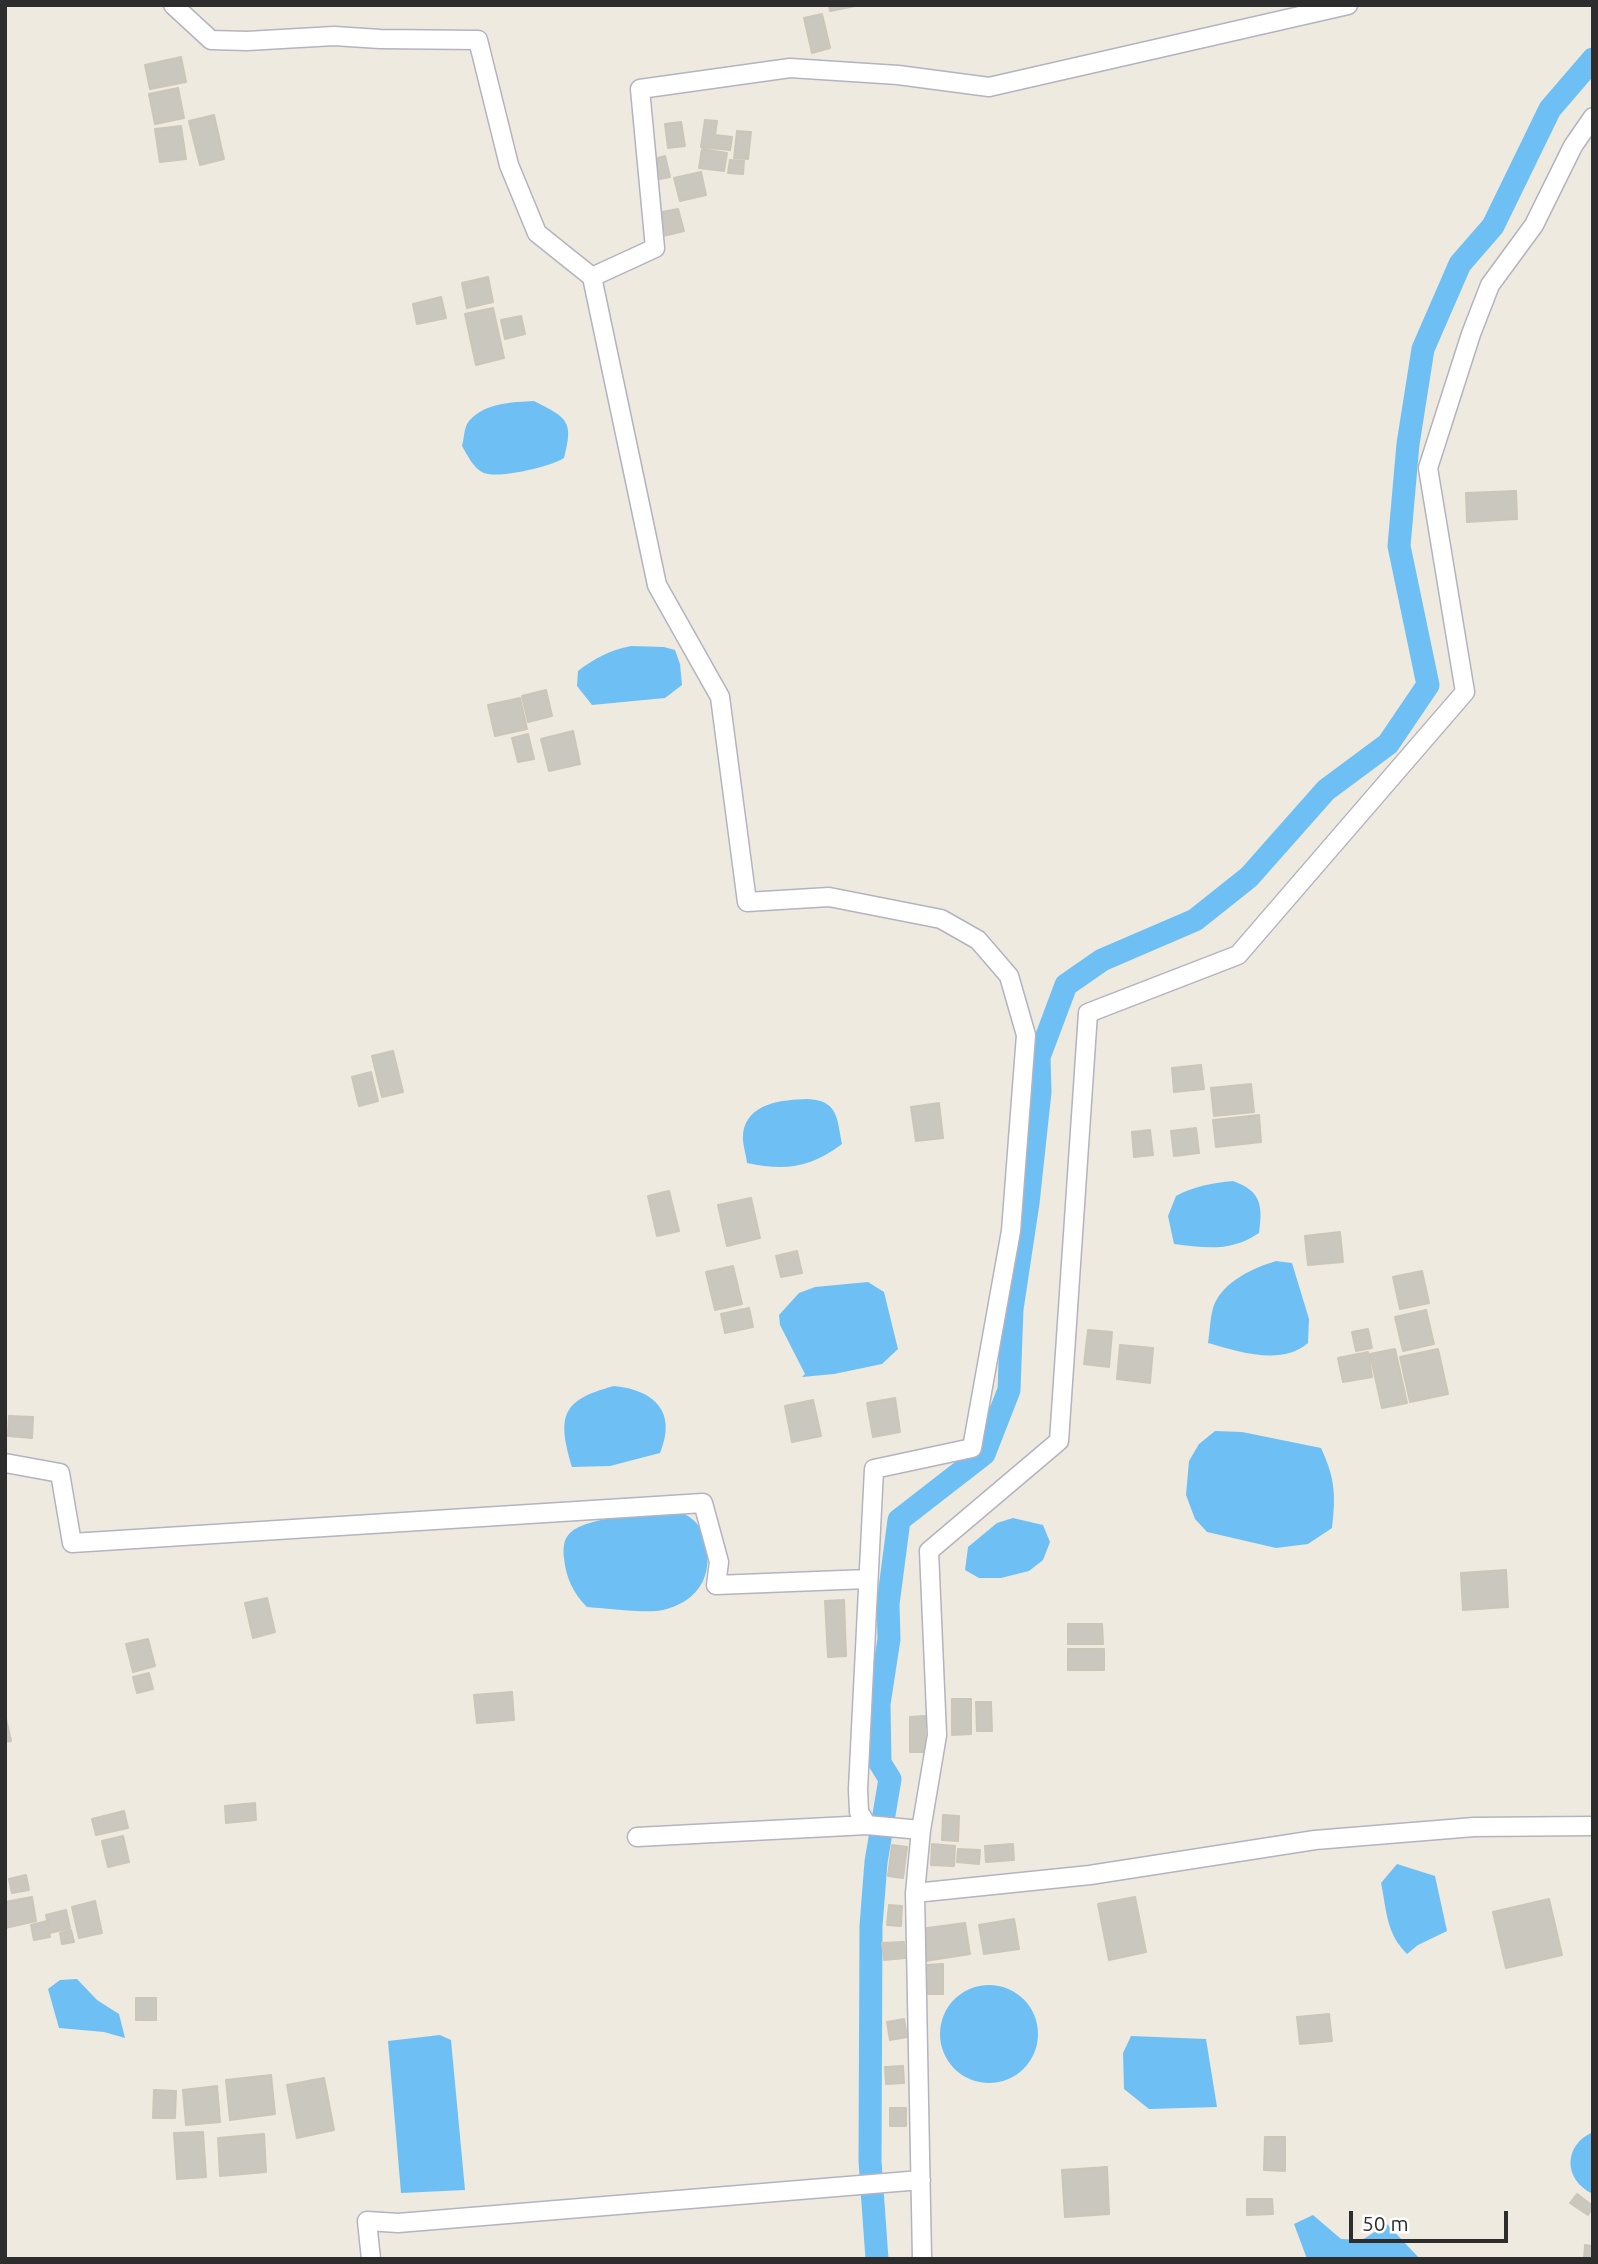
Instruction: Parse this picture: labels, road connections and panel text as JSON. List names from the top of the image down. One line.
{"scale_bar":"50 m"}
